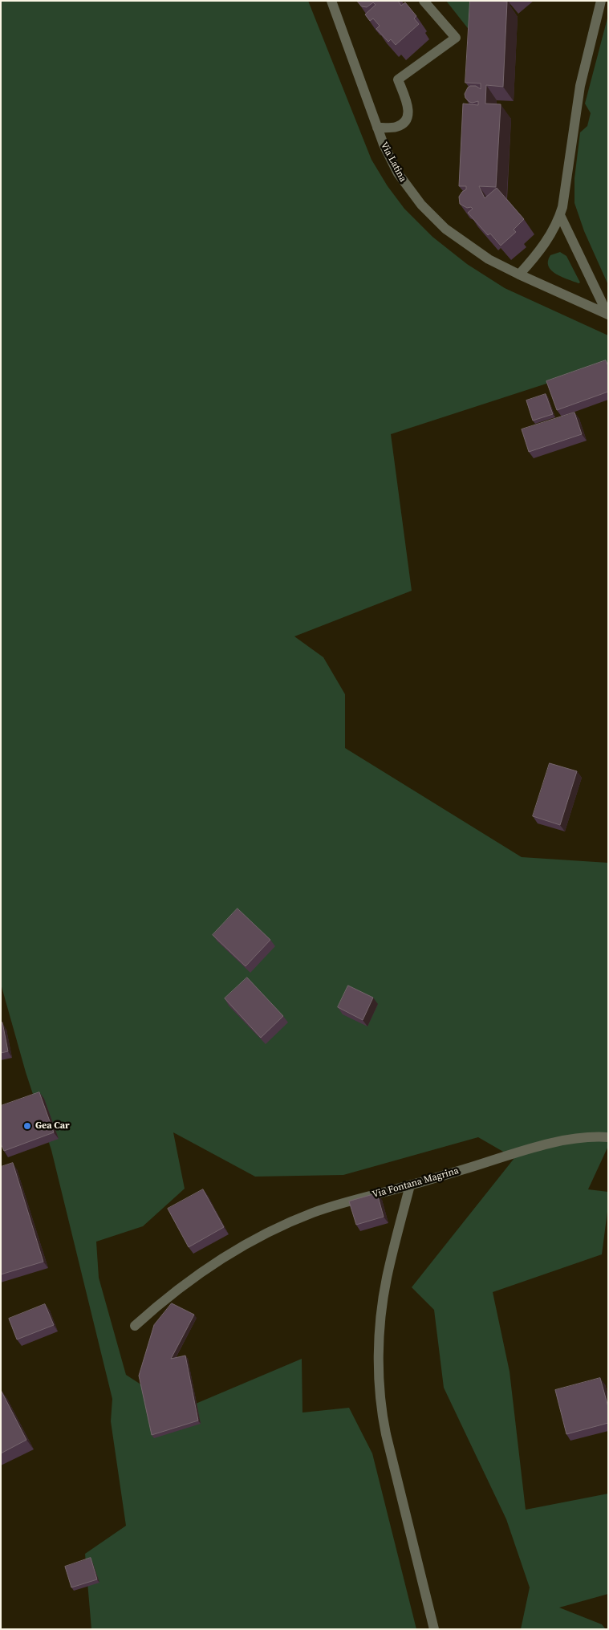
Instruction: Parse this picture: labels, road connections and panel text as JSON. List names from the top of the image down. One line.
{"streets":{"street":["Via Latina","Via Fontana Magrina"]},"places":["Gea Car"]}
